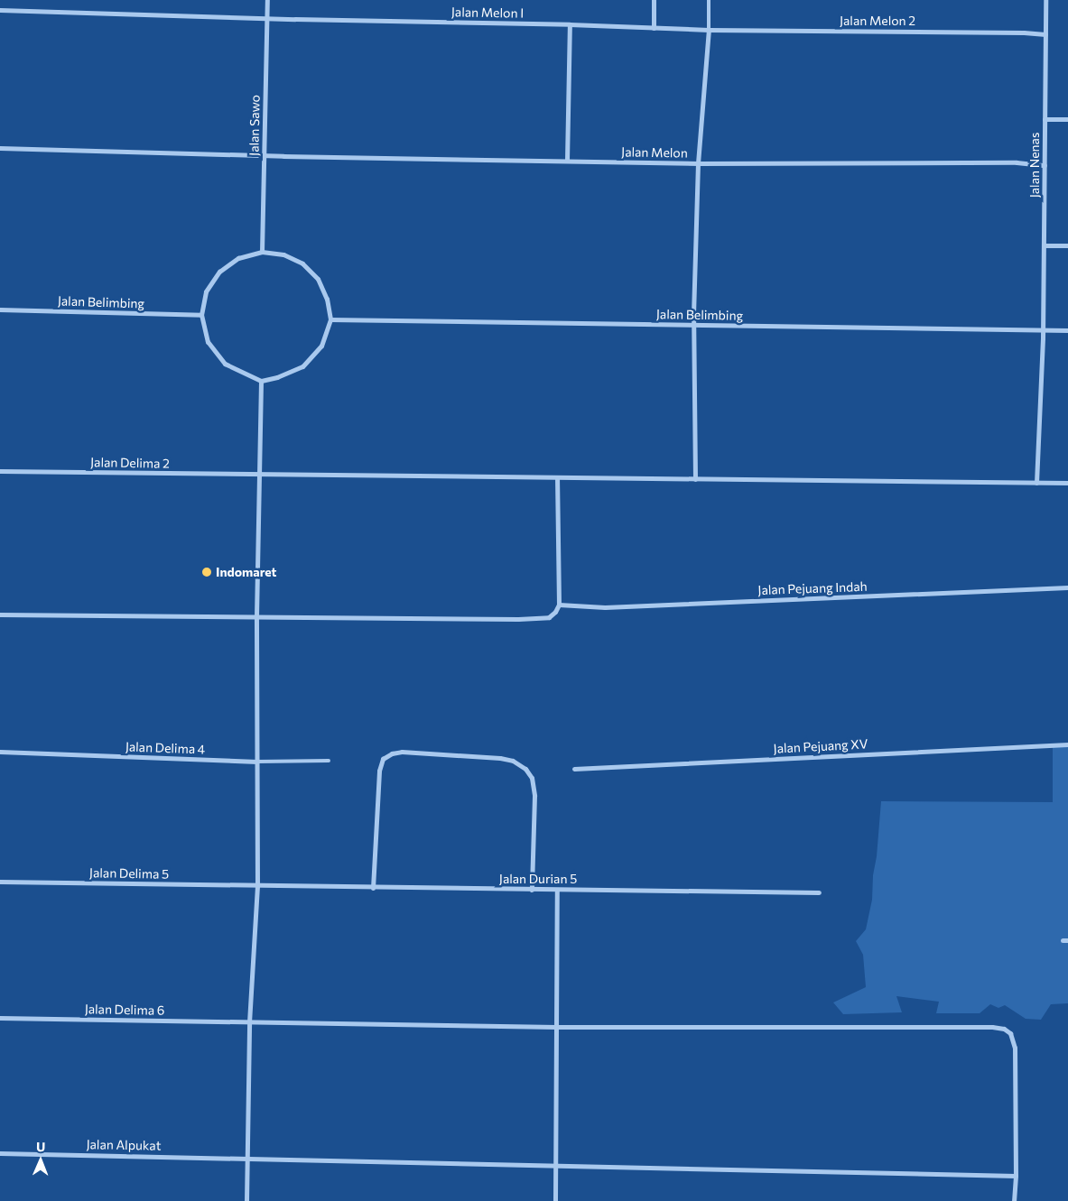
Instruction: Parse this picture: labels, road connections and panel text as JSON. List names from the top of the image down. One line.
{"streets":{"street":["Jalan Melon I","Jalan Melon 2","Jalan Sawo","Jalan Melon","Jalan Nenas","Jalan Belimbing","Jalan Delima 2","Jalan Pejuang Indah","Jalan Pejuang XV","Jalan Delima 4","Jalan Delima 5","Jalan Durian 5","Jalan Delima 6","Jalan Alpukat"]},"crossings":[["Jalan Melon I","Jalan Melon 2"],["Jalan Melon I","Jalan Sawo"],["Jalan Melon 2","Jalan Nenas"],["Jalan Sawo","Jalan Melon"],["Jalan Sawo","Jalan Belimbing"],["Jalan Melon","Jalan Nenas"],["Jalan Nenas","Jalan Belimbing"],["Jalan Nenas","Jalan Delima 2"],["Jalan Delima 5","Jalan Durian 5"],["Jalan Delima 6","Jalan Alpukat"]],"places":["Indomaret"],"north":"top"}
